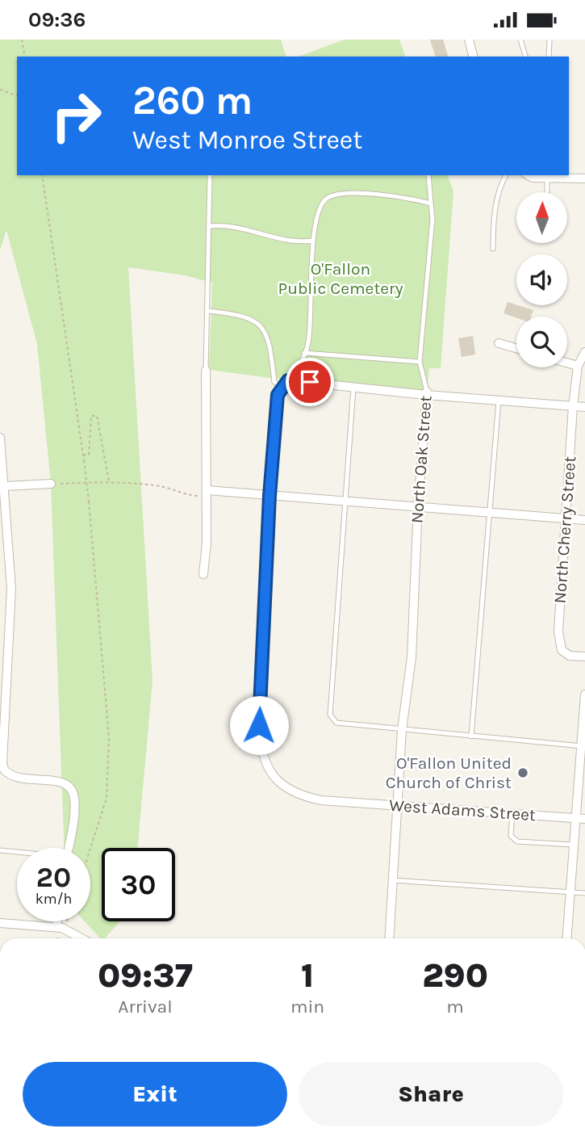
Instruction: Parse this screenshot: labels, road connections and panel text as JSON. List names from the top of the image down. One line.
{"streets":{"street":["North Oak Street","North Cherry Street","West Adams Street"]},"crossings":[["North Oak Street","West Adams Street"]],"parks":["O'Fallon Public Cemetery"],"places":["O'Fallon United Church of Christ"],"north":"top","page":{"status":"09:36","turn":["260 m","West Monroe Street"],"speed":"20 km/h","limit":"30","eta":["09:37","Arrival","1","min","290","m"],"buttons":["Exit","Share"]}}
